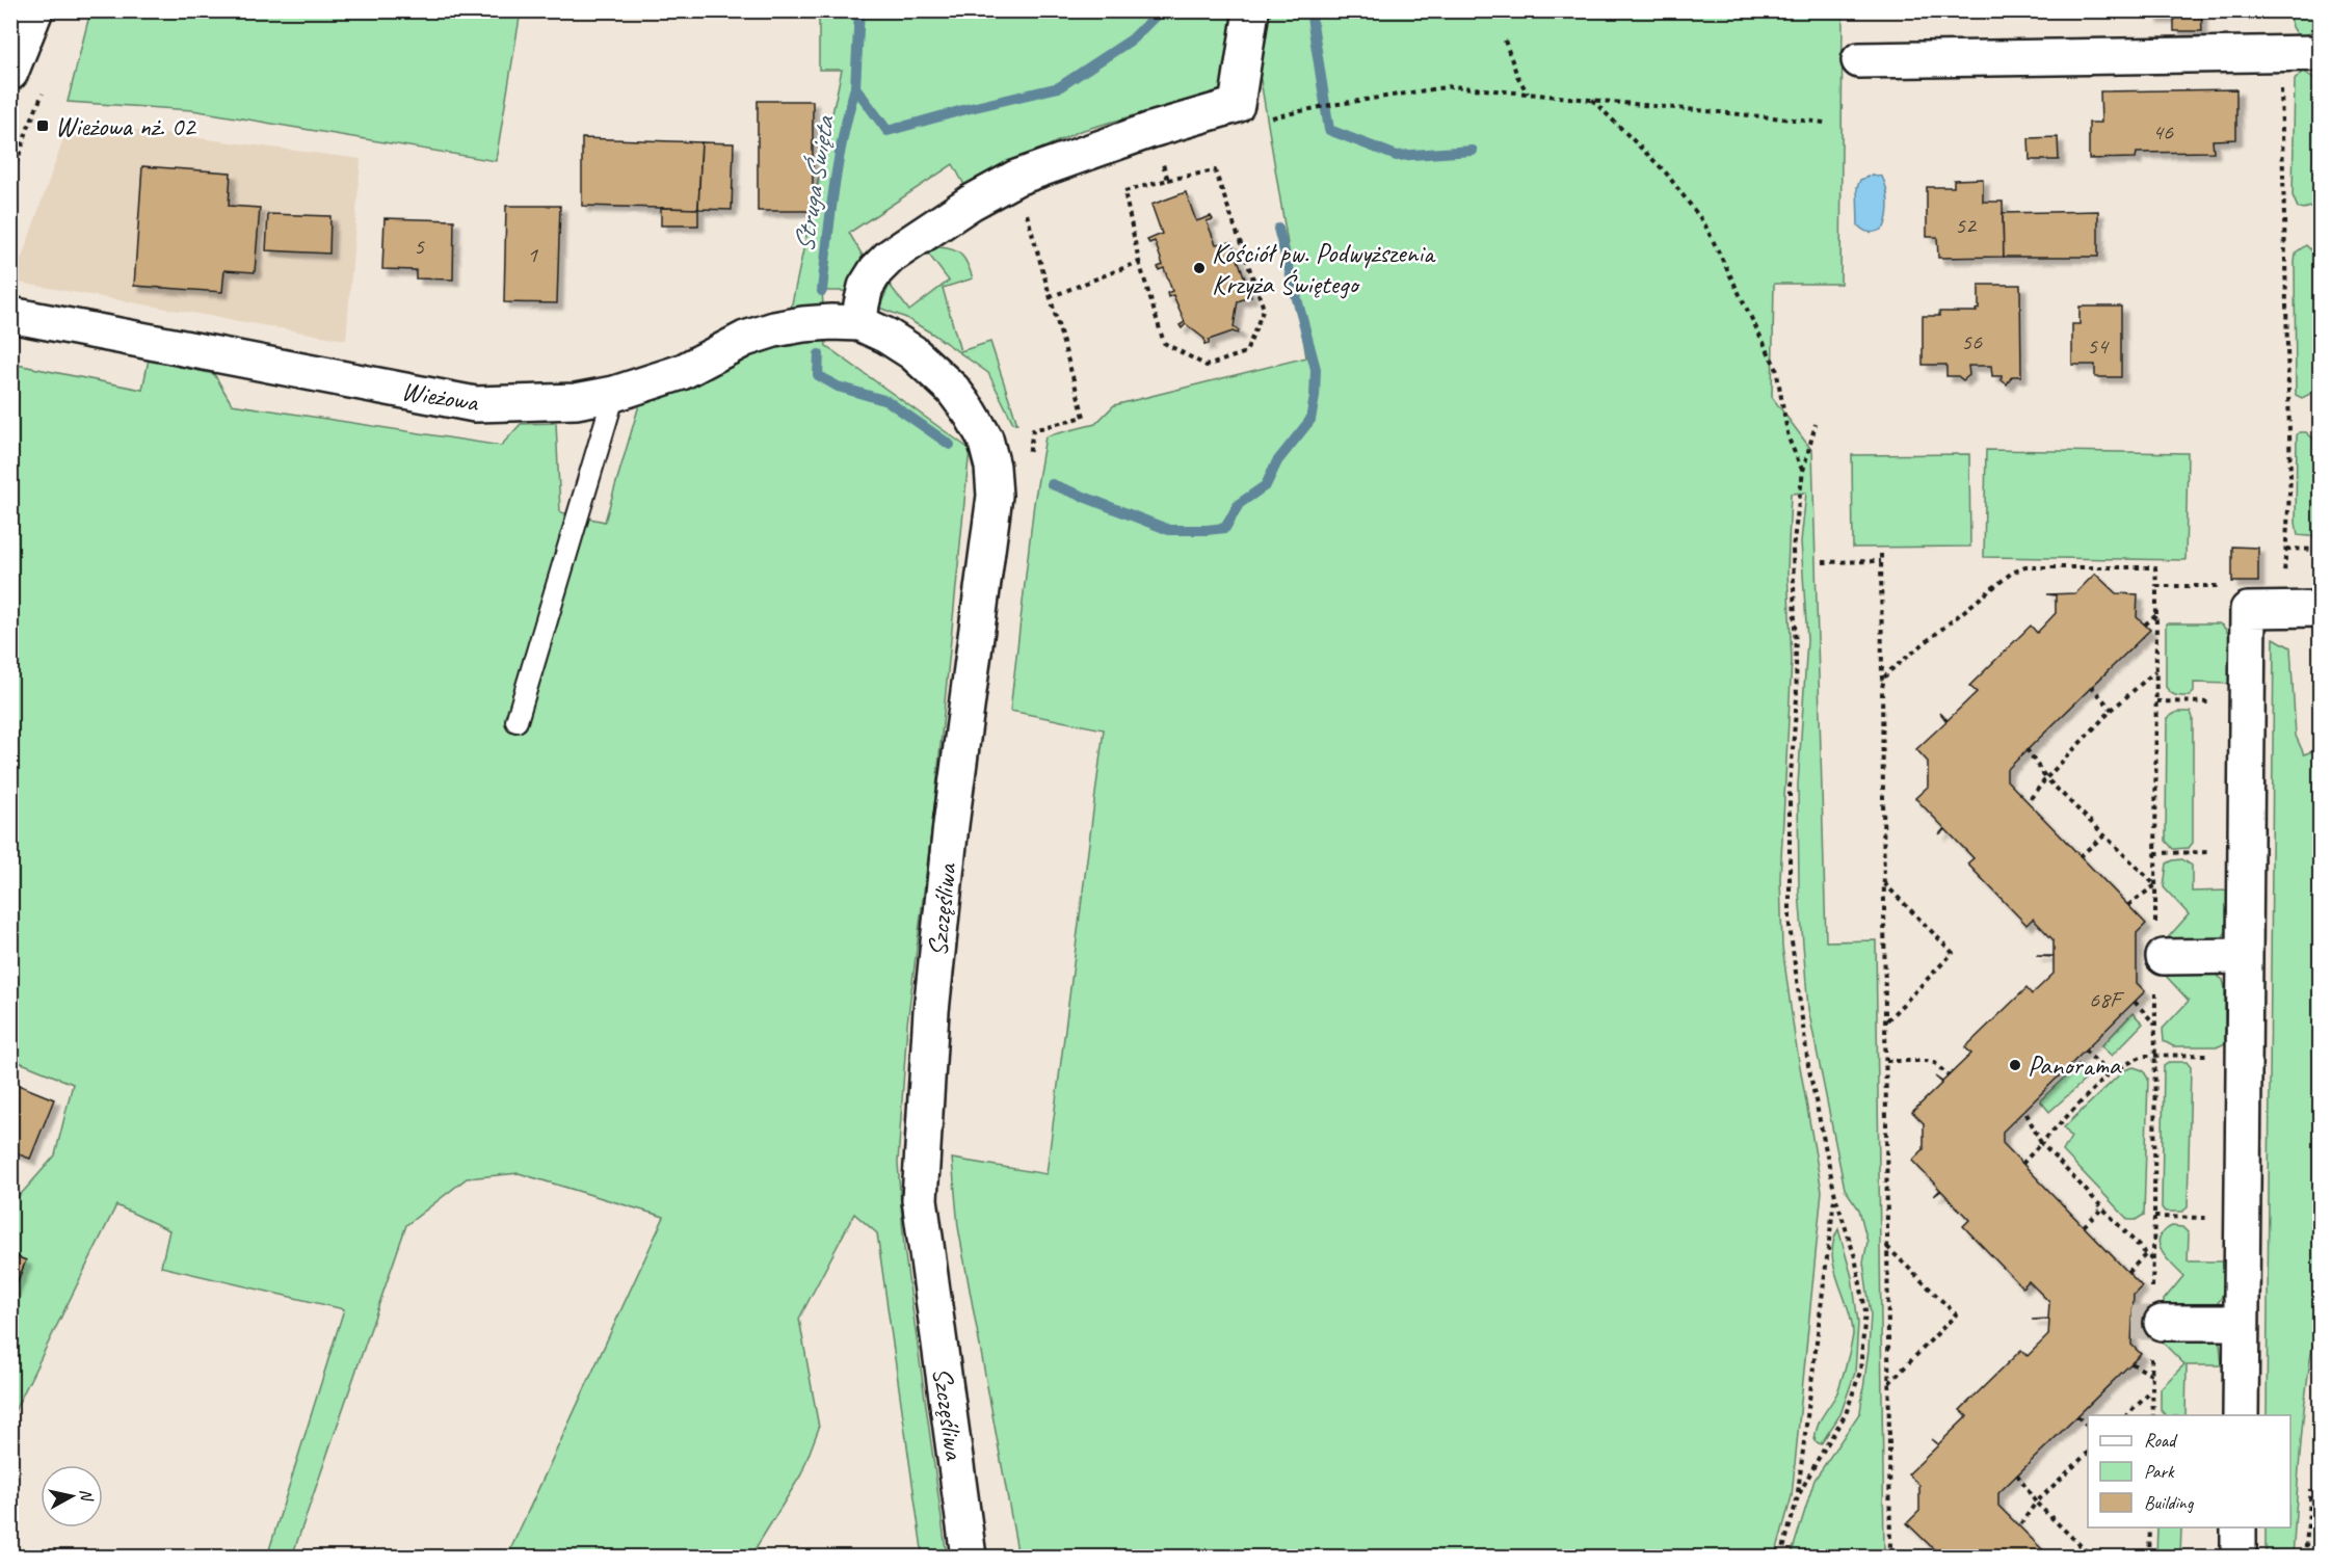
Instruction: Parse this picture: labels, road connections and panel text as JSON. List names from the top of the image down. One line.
{"streets":{"street":["Wieżowa","Szczęśliwa"]},"crossings":[["Wieżowa","Szczęśliwa"]],"water":["Struga Święta"],"places":{"transit":["Wieżowa nż. 02"],"other":["Kościół pw. Podwyższenia Krzyża Świętego","Panorama"]},"house_numbers":["46","52","5","1","56","54","68F"],"legend":["Road","Park","Building"],"north":"right"}
